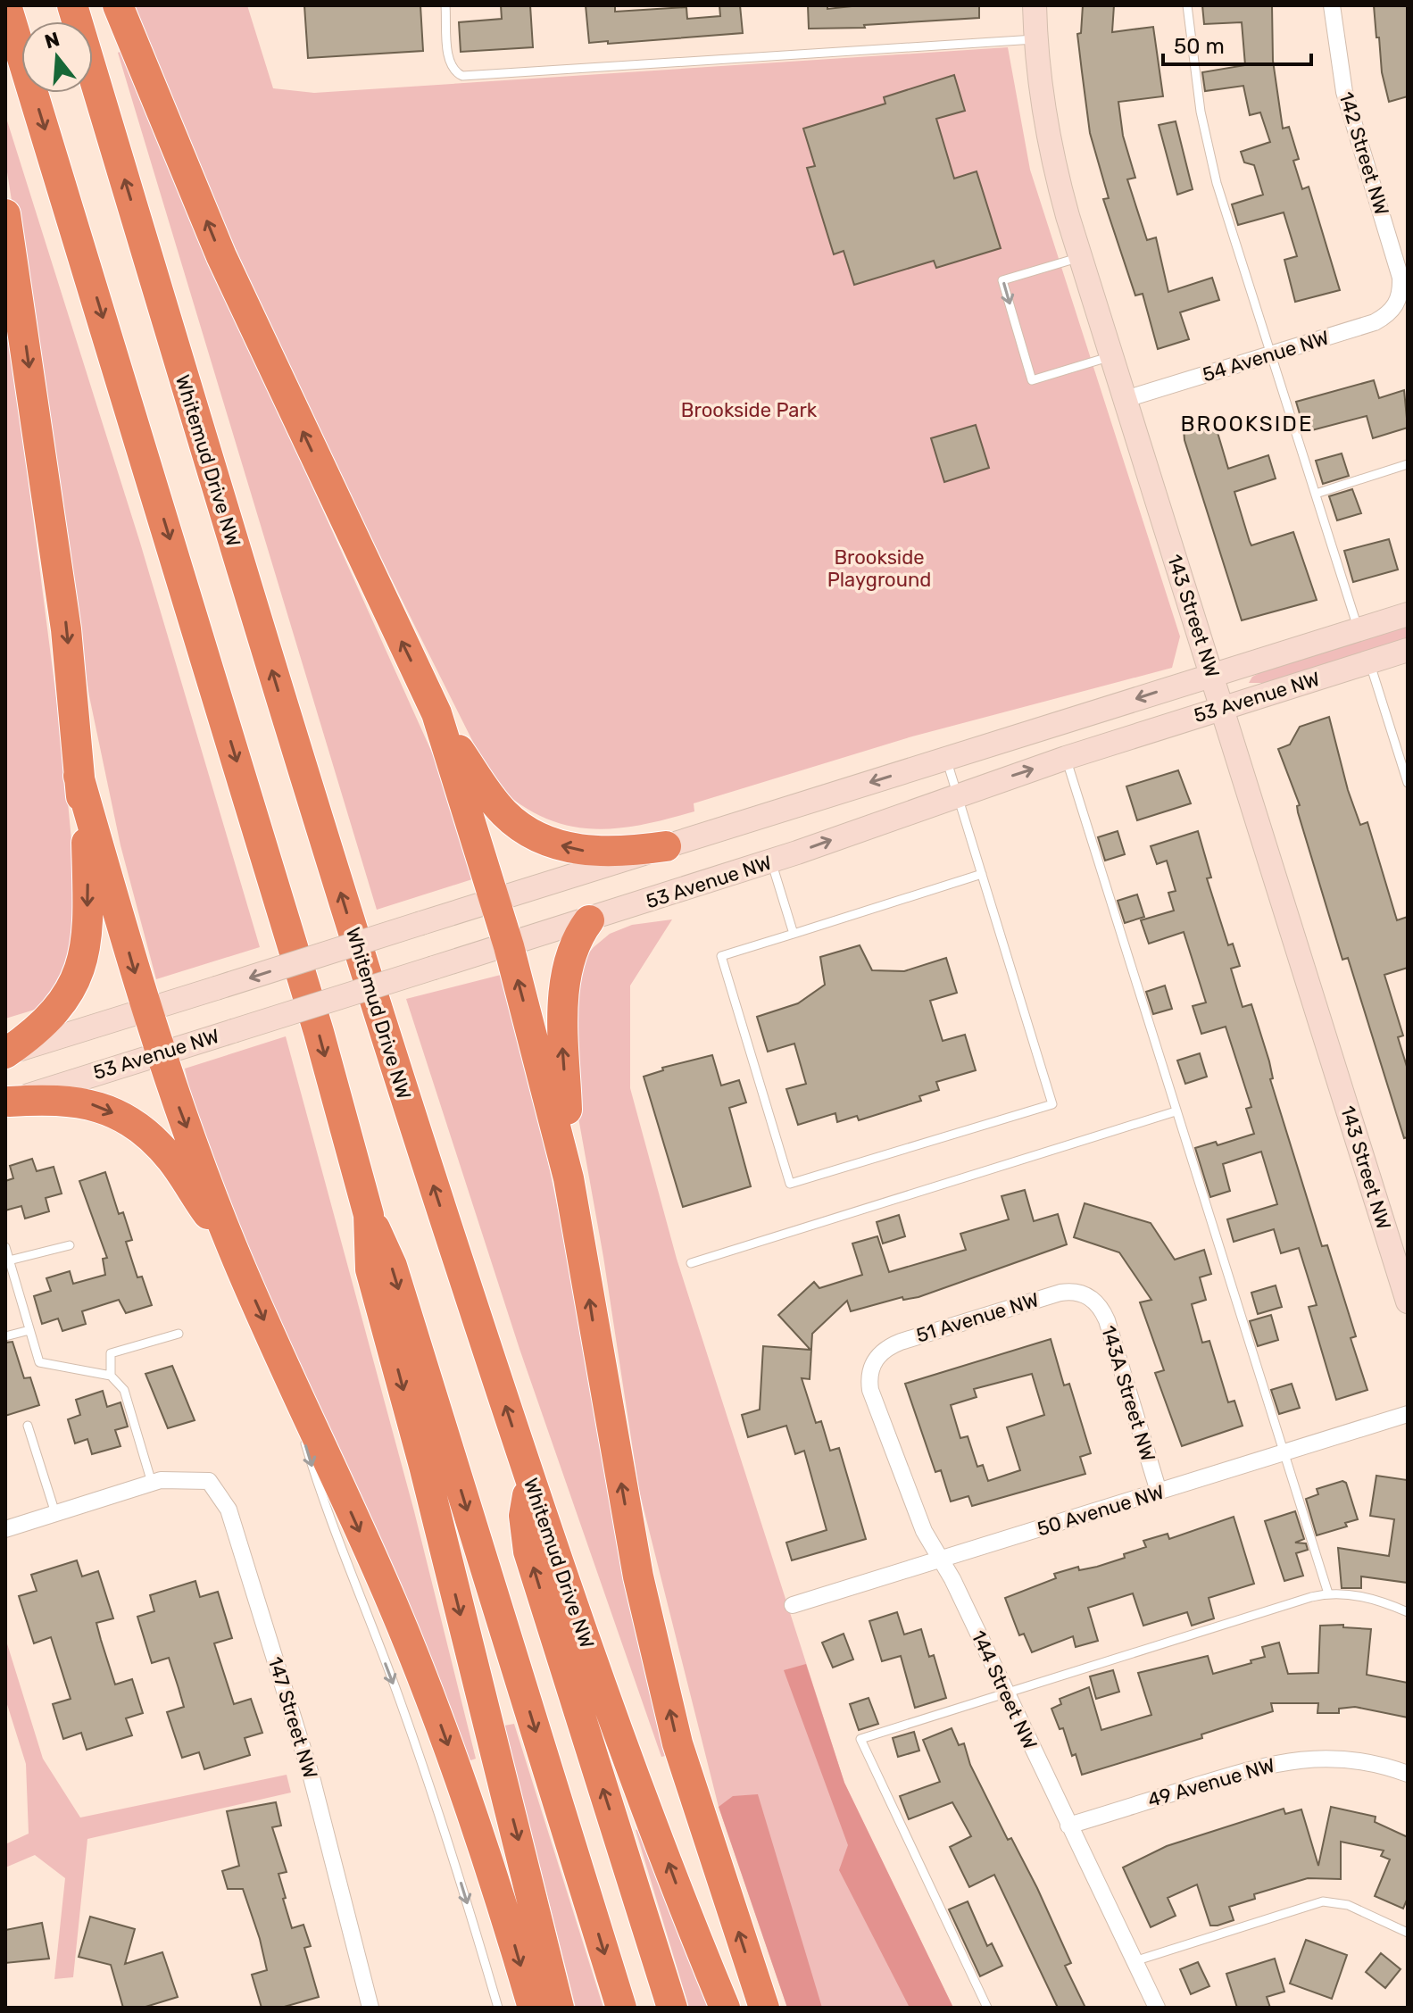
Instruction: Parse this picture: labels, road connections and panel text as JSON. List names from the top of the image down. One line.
{"streets":{"highway":["Whitemud Drive NW"],"street":["142 Street NW","54 Avenue NW","143 Street NW","53 Avenue NW","51 Avenue NW","143A Street NW","50 Avenue NW","144 Street NW","147 Street NW","49 Avenue NW"]},"crossings":[["142 Street NW","54 Avenue NW"],["54 Avenue NW","143 Street NW"],["143 Street NW","53 Avenue NW"],["51 Avenue NW","143A Street NW"],["51 Avenue NW","144 Street NW"],["143A Street NW","50 Avenue NW"],["50 Avenue NW","144 Street NW"],["144 Street NW","49 Avenue NW"]],"districts":["BROOKSIDE"],"parks":["Brookside Park","Brookside Playground"],"scale_bar":"50 m","north":"top"}
